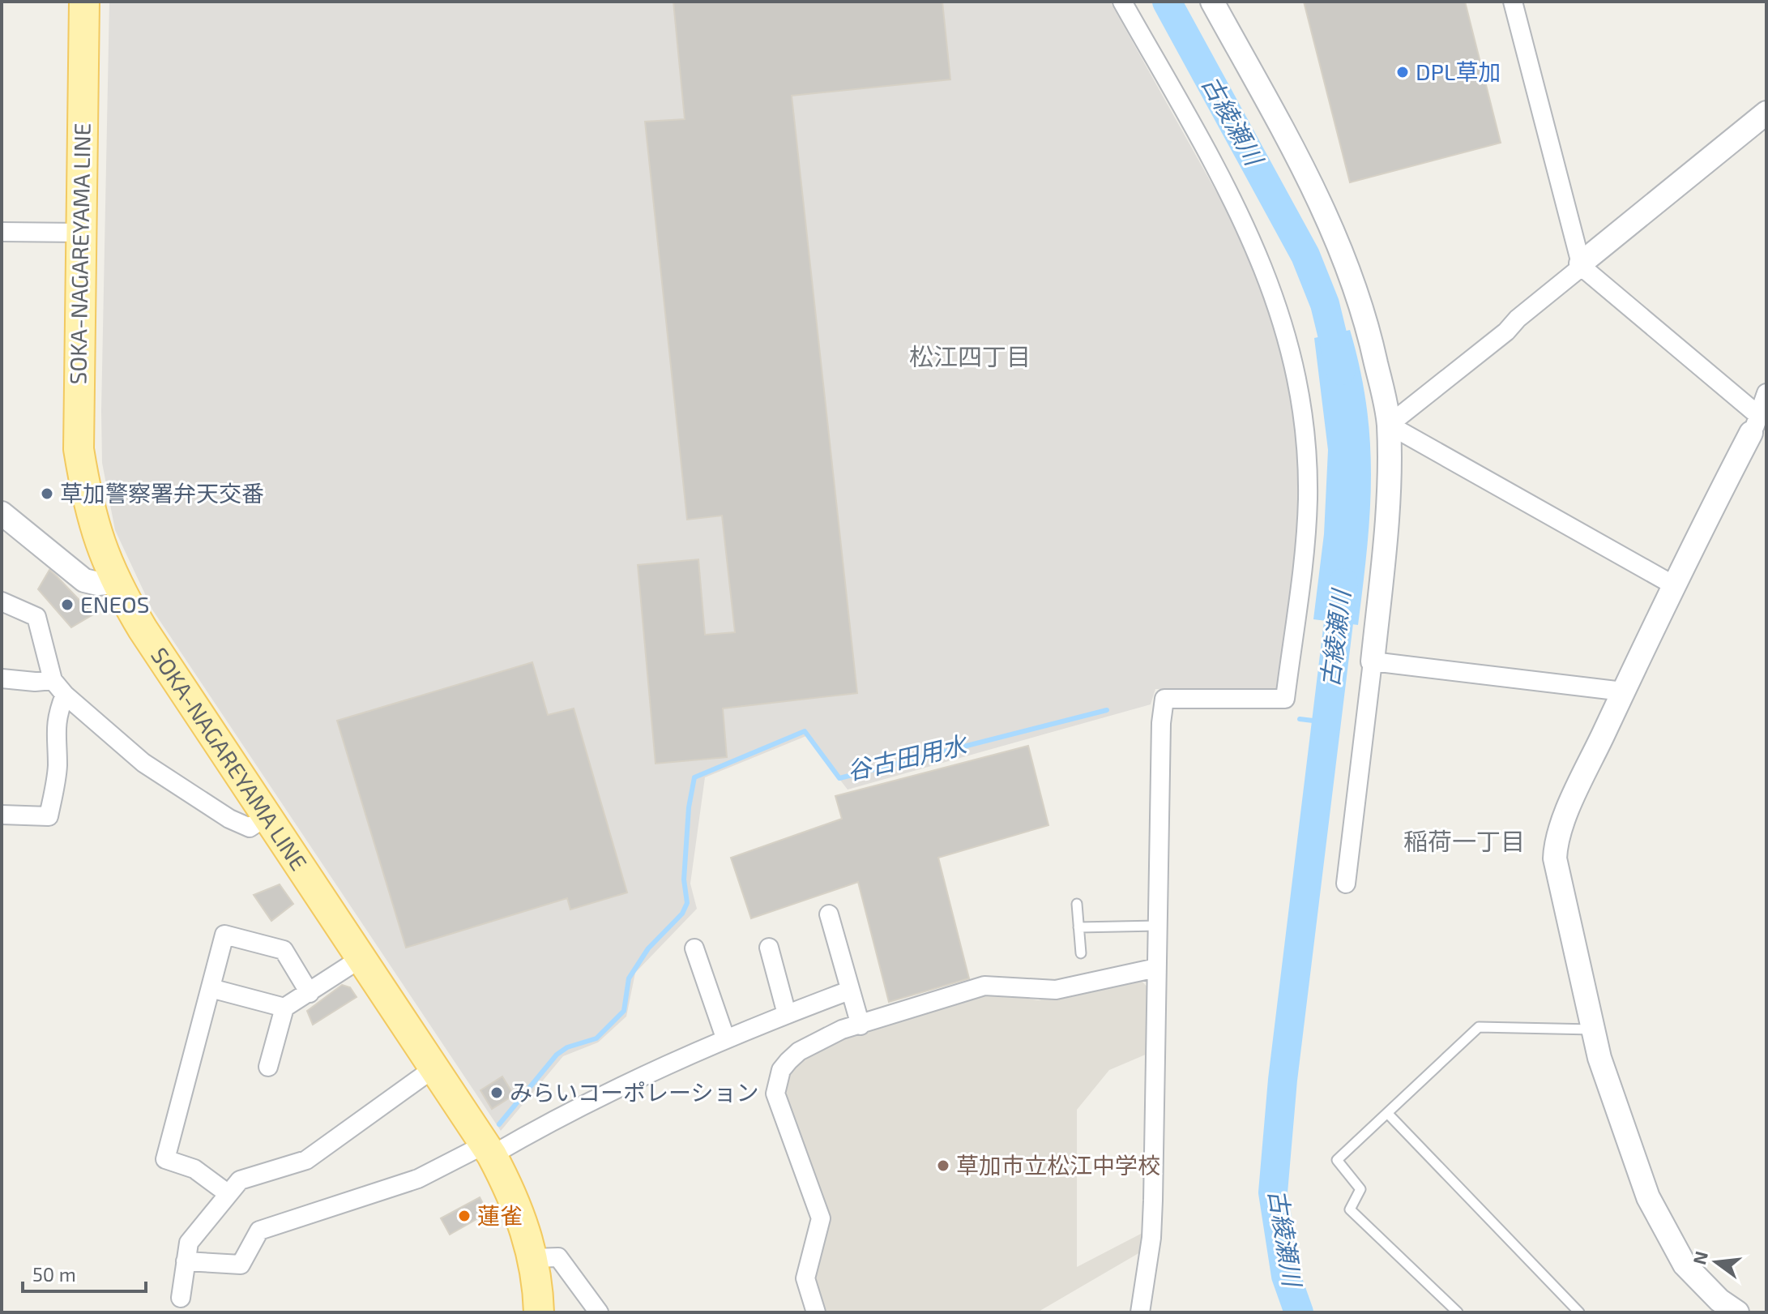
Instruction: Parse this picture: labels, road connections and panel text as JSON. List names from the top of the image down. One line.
{"streets":{"main road":["SOKA-NAGAREYAMA LINE"]},"districts":["松江四丁目","稲荷一丁目"],"water":["古綾瀬川","谷古田用水"],"places":["DPL草加","草加警察署弁天交番","ENEOS","みらいコーポレーション","草加市立松江中学校","蓮雀"],"scale_bar":"50 m","north":"left"}
